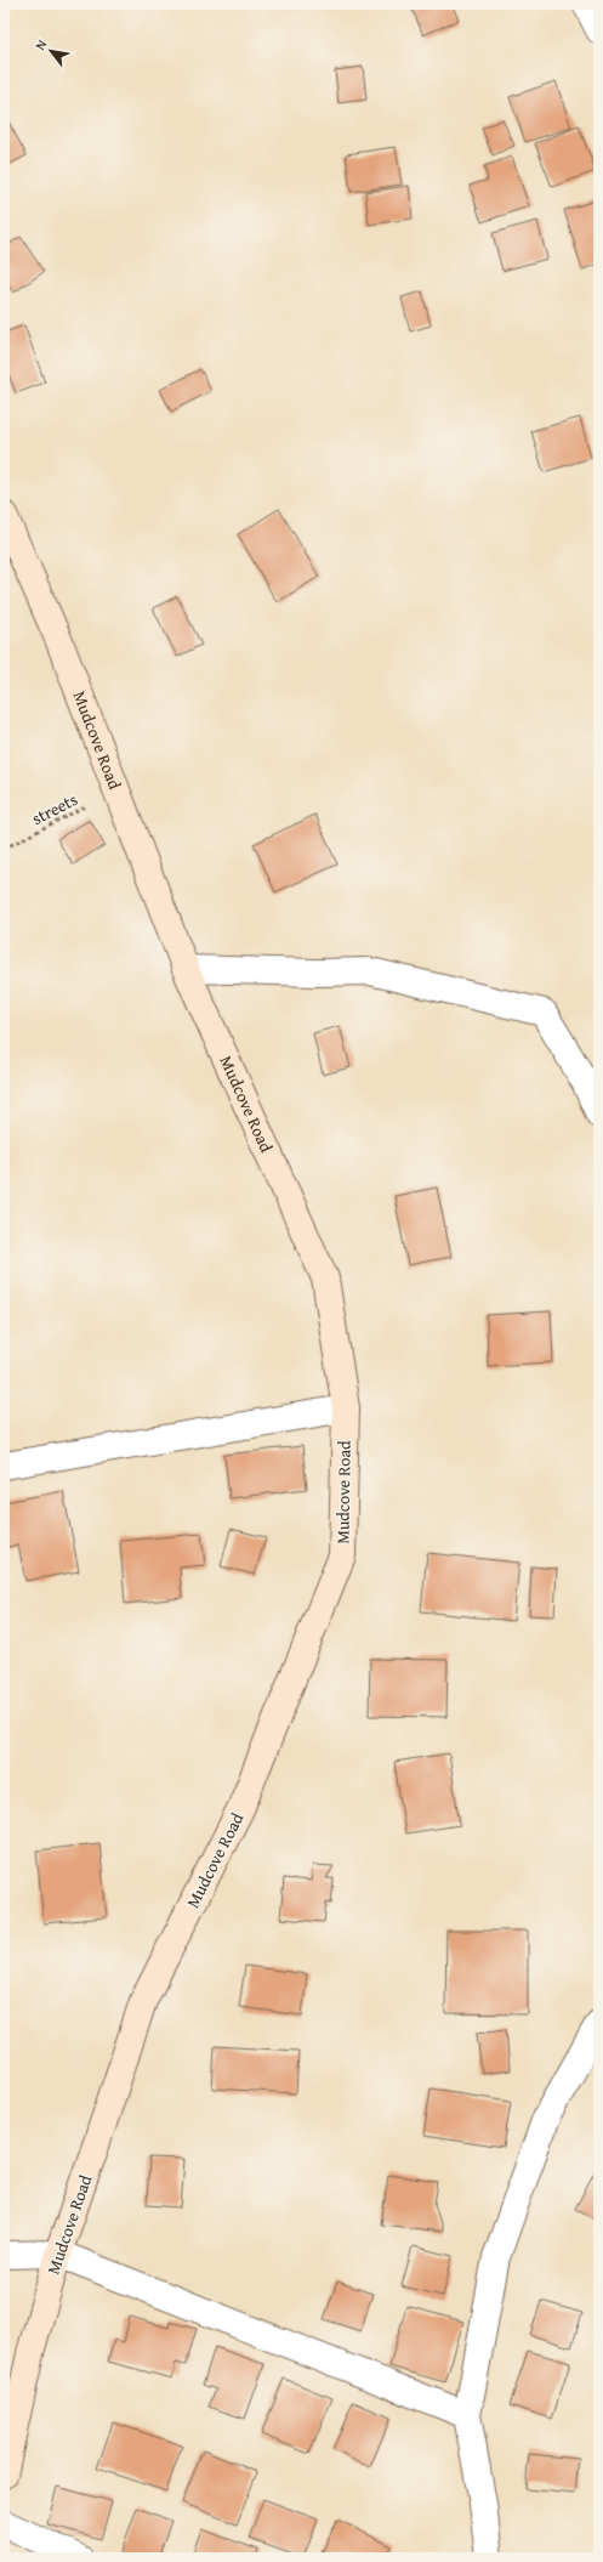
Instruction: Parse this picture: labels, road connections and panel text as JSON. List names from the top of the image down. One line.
{"streets":{"street":["Mudcove Road"],"path":["streets"]},"crossings":[["Mudcove Road","streets"]],"north":"top left"}
